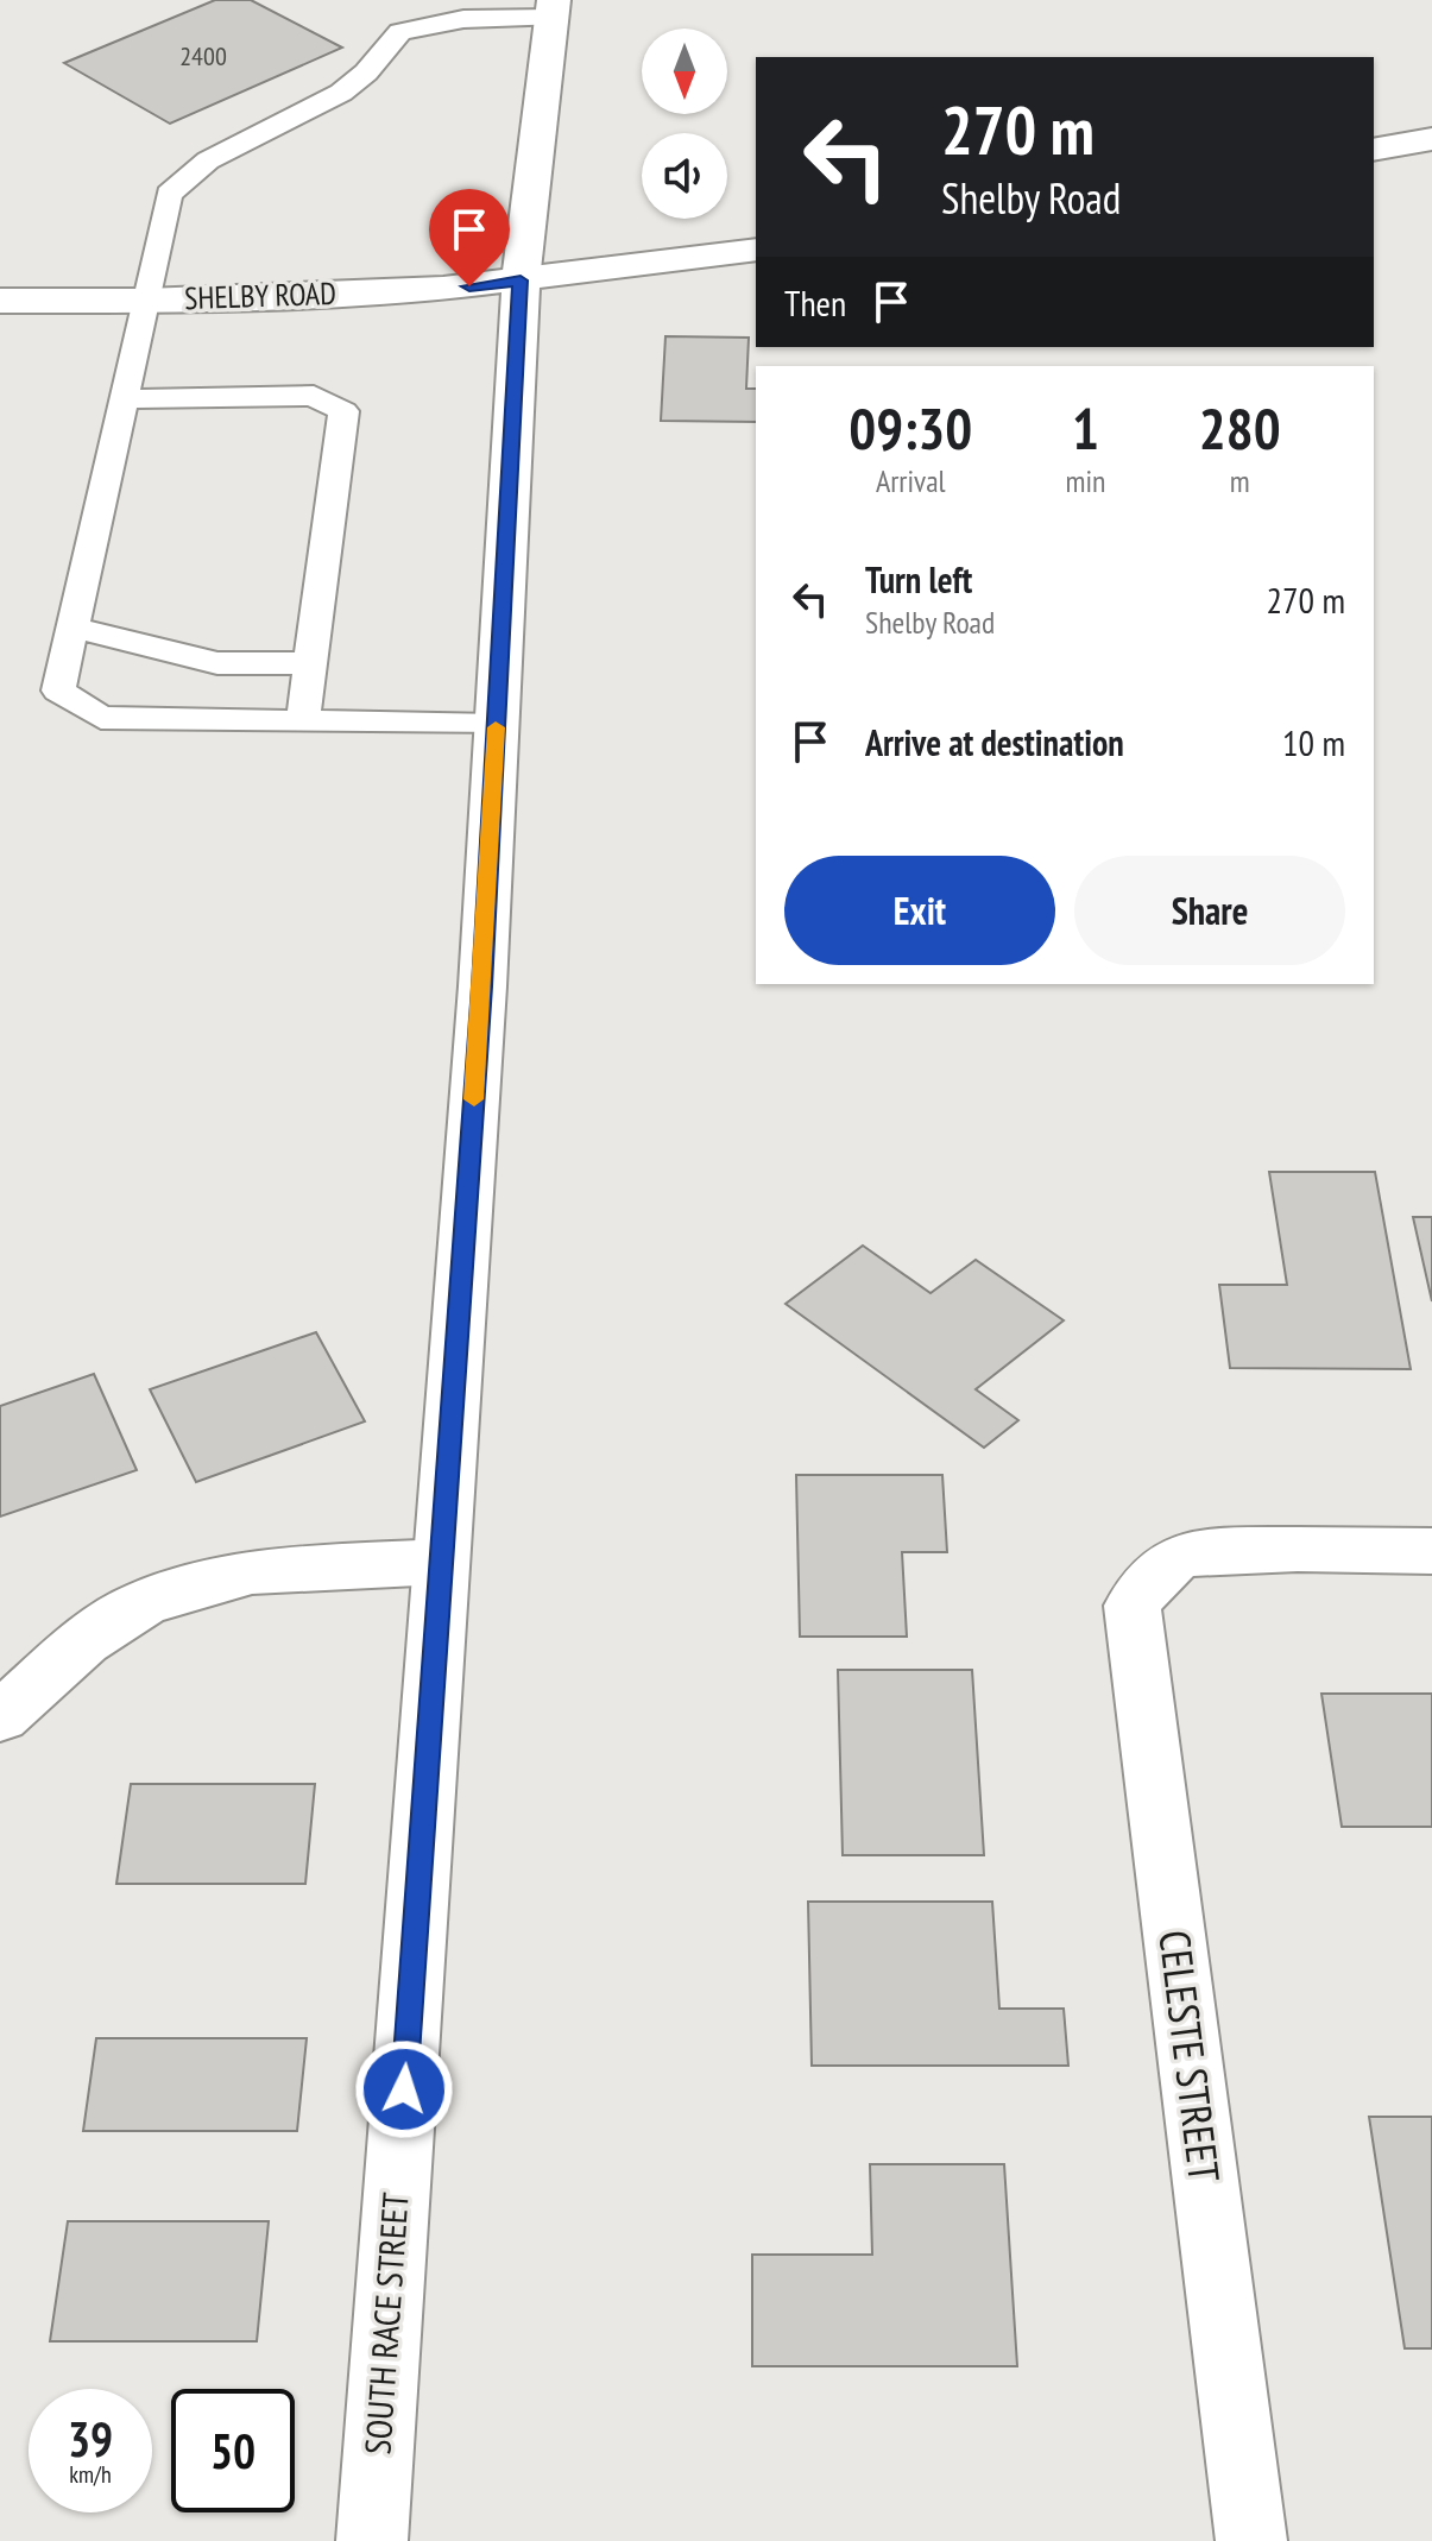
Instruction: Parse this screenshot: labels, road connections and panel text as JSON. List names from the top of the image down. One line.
{"streets":{"main road":["SHELBY ROAD","CELESTE STREET","SOUTH RACE STREET"]},"crossings":[["SHELBY ROAD","SOUTH RACE STREET"]],"house_numbers":["2400"],"north":"bottom","page":{"turn":["270 m","Shelby Road"],"then":"Then","eta":["09:30","Arrival","1","min","280","m"],"list":[{"name":"Turn left","note":"Shelby Road","value":"270 m"},{"name":"Arrive at destination","value":"10 m"}],"buttons":["Exit","Share"],"speed":"39 km/h","limit":"50"}}
